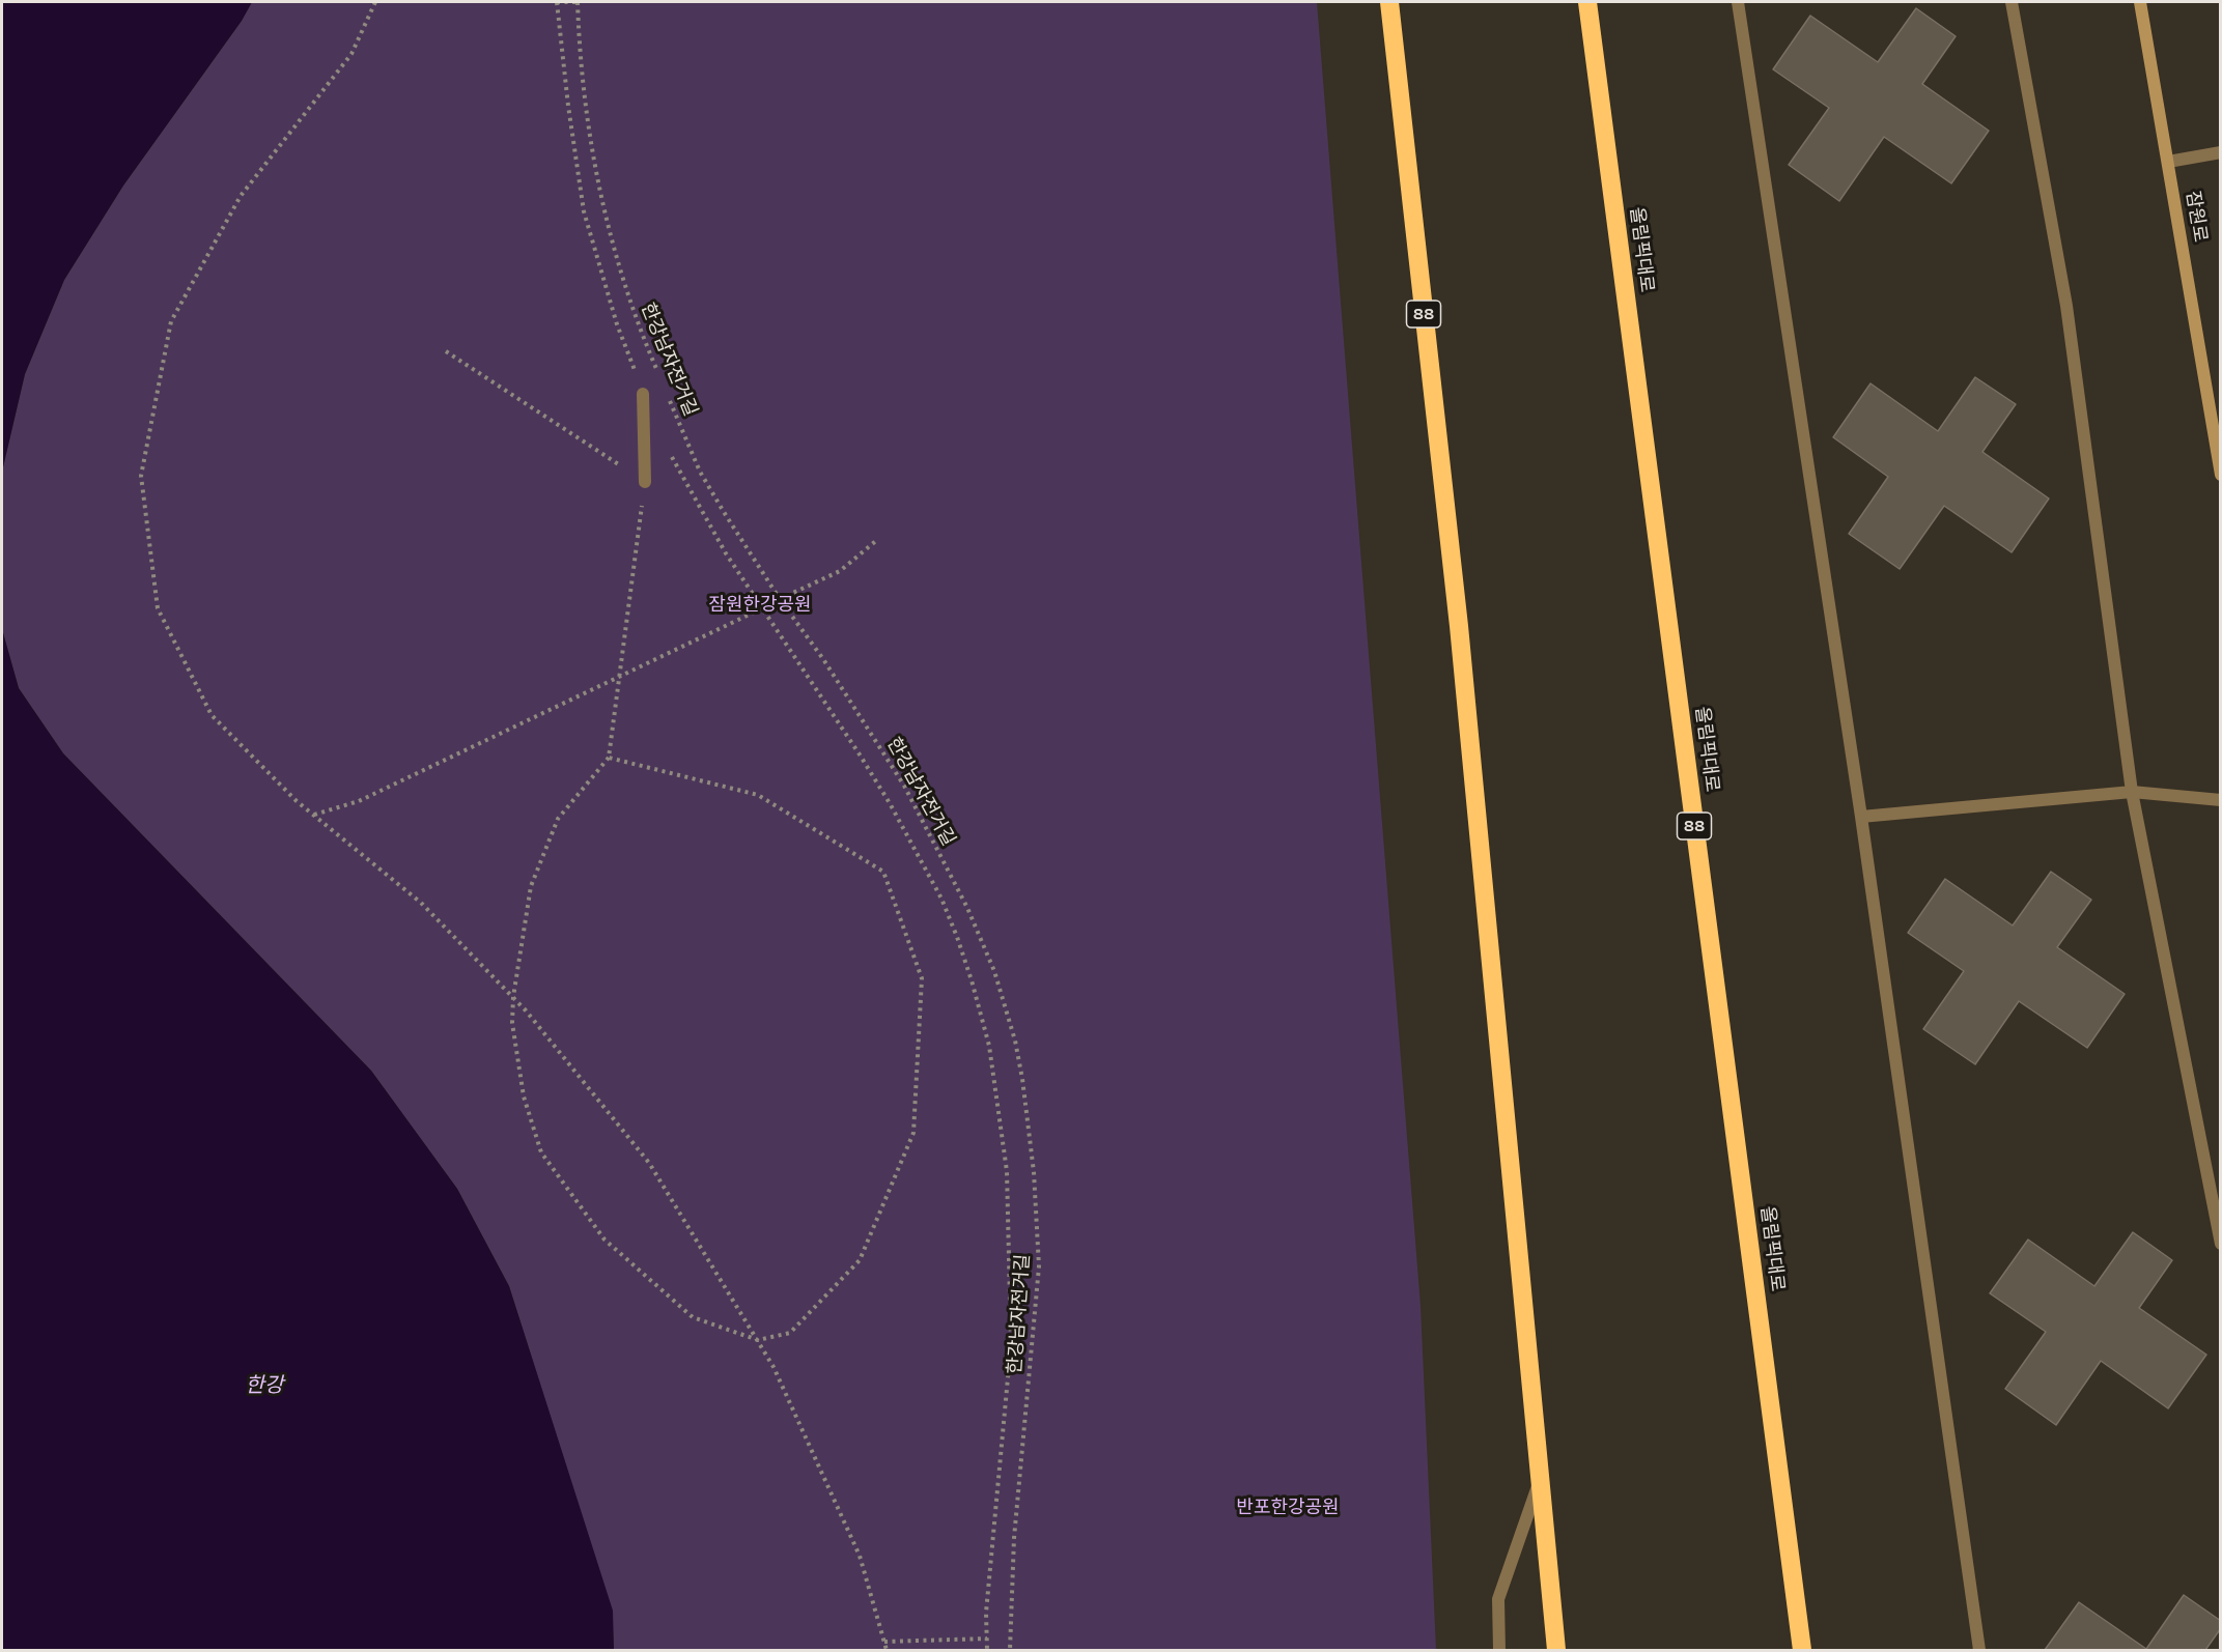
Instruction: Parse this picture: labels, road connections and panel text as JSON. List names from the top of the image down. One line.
{"streets":{"highway":["올림픽대로","88"],"main road":["잠원로"],"path":["한강남자전거길"]},"water":["한강"],"parks":["잠원한강공원","반포한강공원"]}
